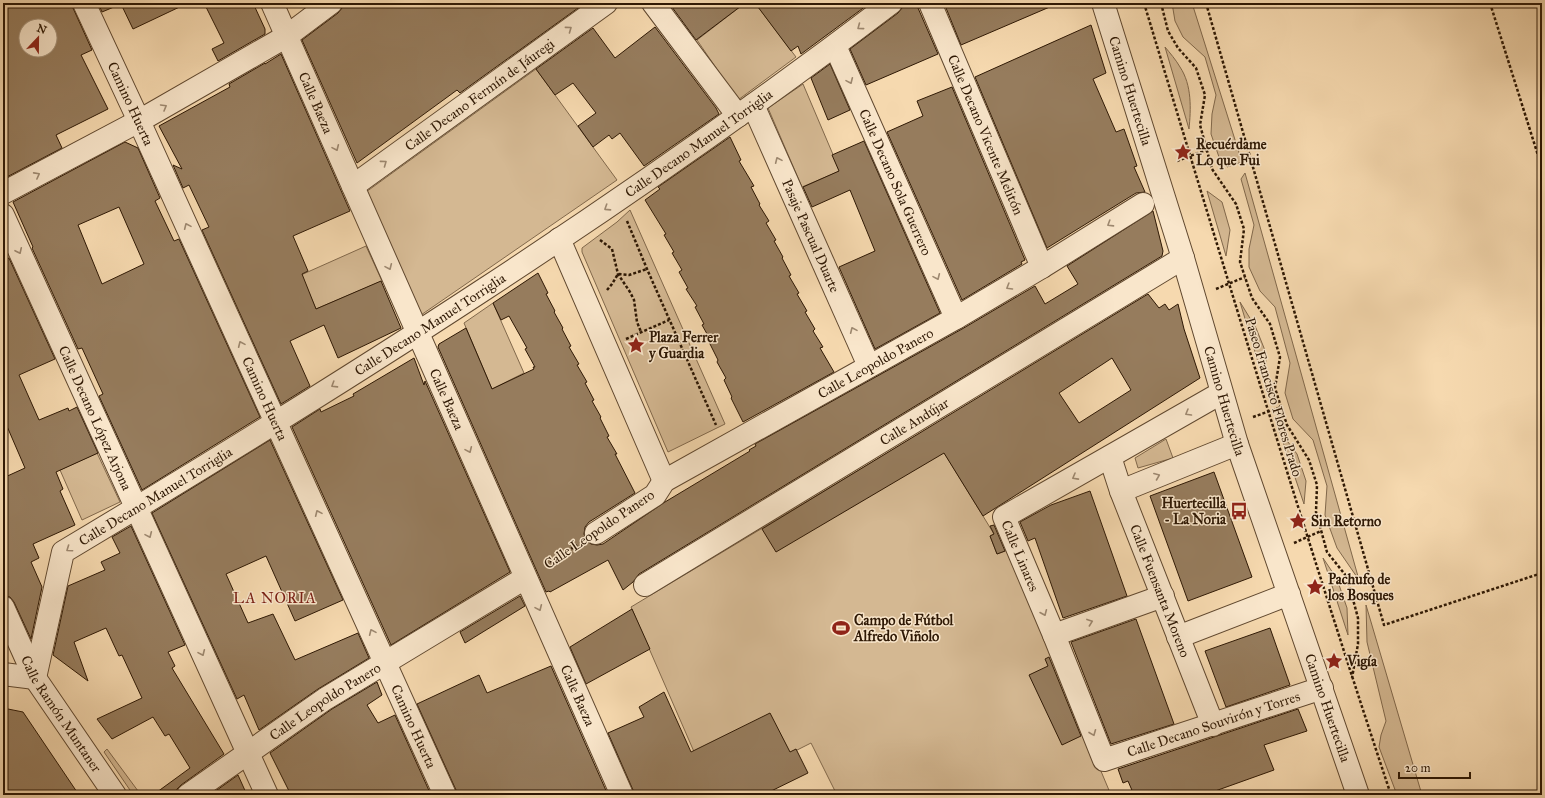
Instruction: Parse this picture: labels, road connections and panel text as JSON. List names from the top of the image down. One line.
{"streets":{"street":["Camino Huertecilla","Calle Decano Fermín de Jáuregi","Calle Baeza","Camino Huerta","Calle Decano Vicente Melitón","Calle Decano Manuel Torriglia","Calle Decano Sola Guerrero","Pasaje Pascual Duarte","Calle Leopoldo Panero","Calle Decano López Arjona","Calle Andújar","Calle Linares","Calle Fuensanta Moreno","Calle Ramón Muntaner","Calle Decano Souvirón y Torres"],"path":["Paseo Francisco Flores Prado"]},"crossings":[["Camino Huertecilla","Calle Andújar"],["Camino Huertecilla","Calle Linares"],["Camino Huertecilla","Calle Decano Souvirón y Torres"],["Calle Decano Fermín de Jáuregi","Calle Baeza"],["Calle Baeza","Calle Decano Manuel Torriglia"],["Calle Baeza","Calle Leopoldo Panero"],["Camino Huerta","Calle Decano Manuel Torriglia"],["Camino Huerta","Calle Leopoldo Panero"],["Calle Decano Vicente Melitón","Calle Leopoldo Panero"],["Calle Decano Manuel Torriglia","Calle Decano Sola Guerrero"],["Calle Decano Manuel Torriglia","Pasaje Pascual Duarte"],["Calle Decano Manuel Torriglia","Calle Decano López Arjona"],["Calle Decano Manuel Torriglia","Calle Ramón Muntaner"],["Calle Decano Sola Guerrero","Calle Leopoldo Panero"],["Pasaje Pascual Duarte","Calle Leopoldo Panero"],["Calle Leopoldo Panero","Calle Decano López Arjona"],["Calle Linares","Calle Fuensanta Moreno"],["Calle Linares","Calle Decano Souvirón y Torres"],["Calle Fuensanta Moreno","Calle Decano Souvirón y Torres"]],"one_way":["Calle Decano Fermín de Jáuregi","Camino Huerta","Calle Decano Manuel Torriglia","Calle Decano Sola Guerrero","Pasaje Pascual Duarte","Calle Decano López Arjona"],"districts":["LA NORIA"],"places":{"place":["Recuérdame Lo que Fui","Plaza Ferrer y Guardia","Sin Retorno","Pachufo de los Bosques","Vigía"],"bus stop":["Huertecilla - La Noria"],"sports":["Campo de Fútbol Alfredo Viñolo"]},"scale_bar":"20 m","north":"top"}
